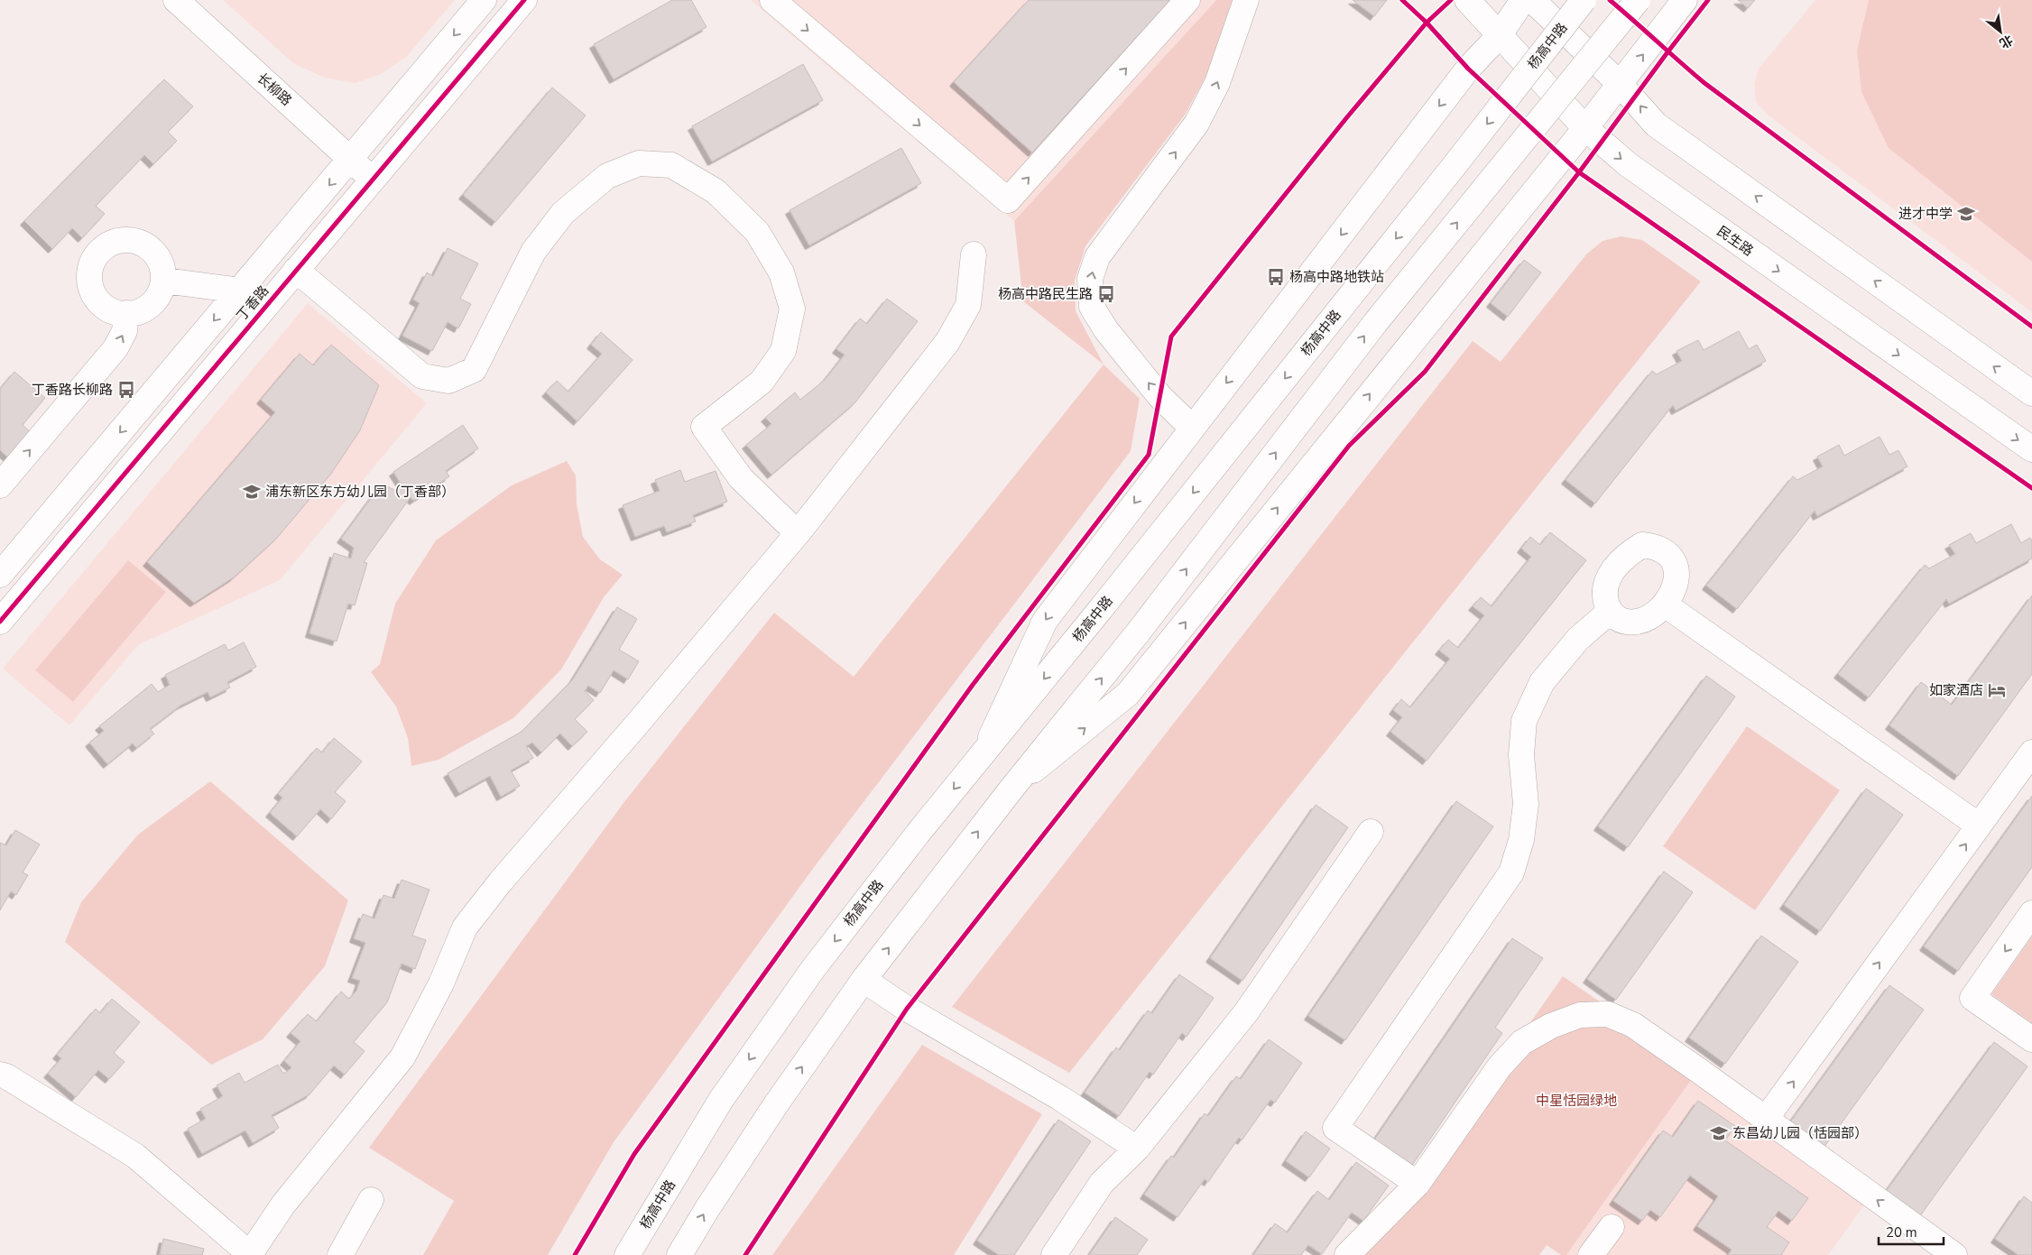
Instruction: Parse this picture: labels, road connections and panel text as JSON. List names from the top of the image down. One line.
{"streets":{"main road":["杨高中路","长柳路","民生路","丁香路"]},"crossings":[["长柳路","丁香路"]],"parks":["中星恬园绿地"],"places":{"school or university":["进才中学","浦东新区东方幼儿园（丁香部）","东昌幼儿园（恬园部）"],"bus stop":["杨高中路地铁站","杨高中路民生路","丁香路长柳路"],"hotel":["如家酒店"]},"scale_bar":"20 m","north":"bottom right"}
